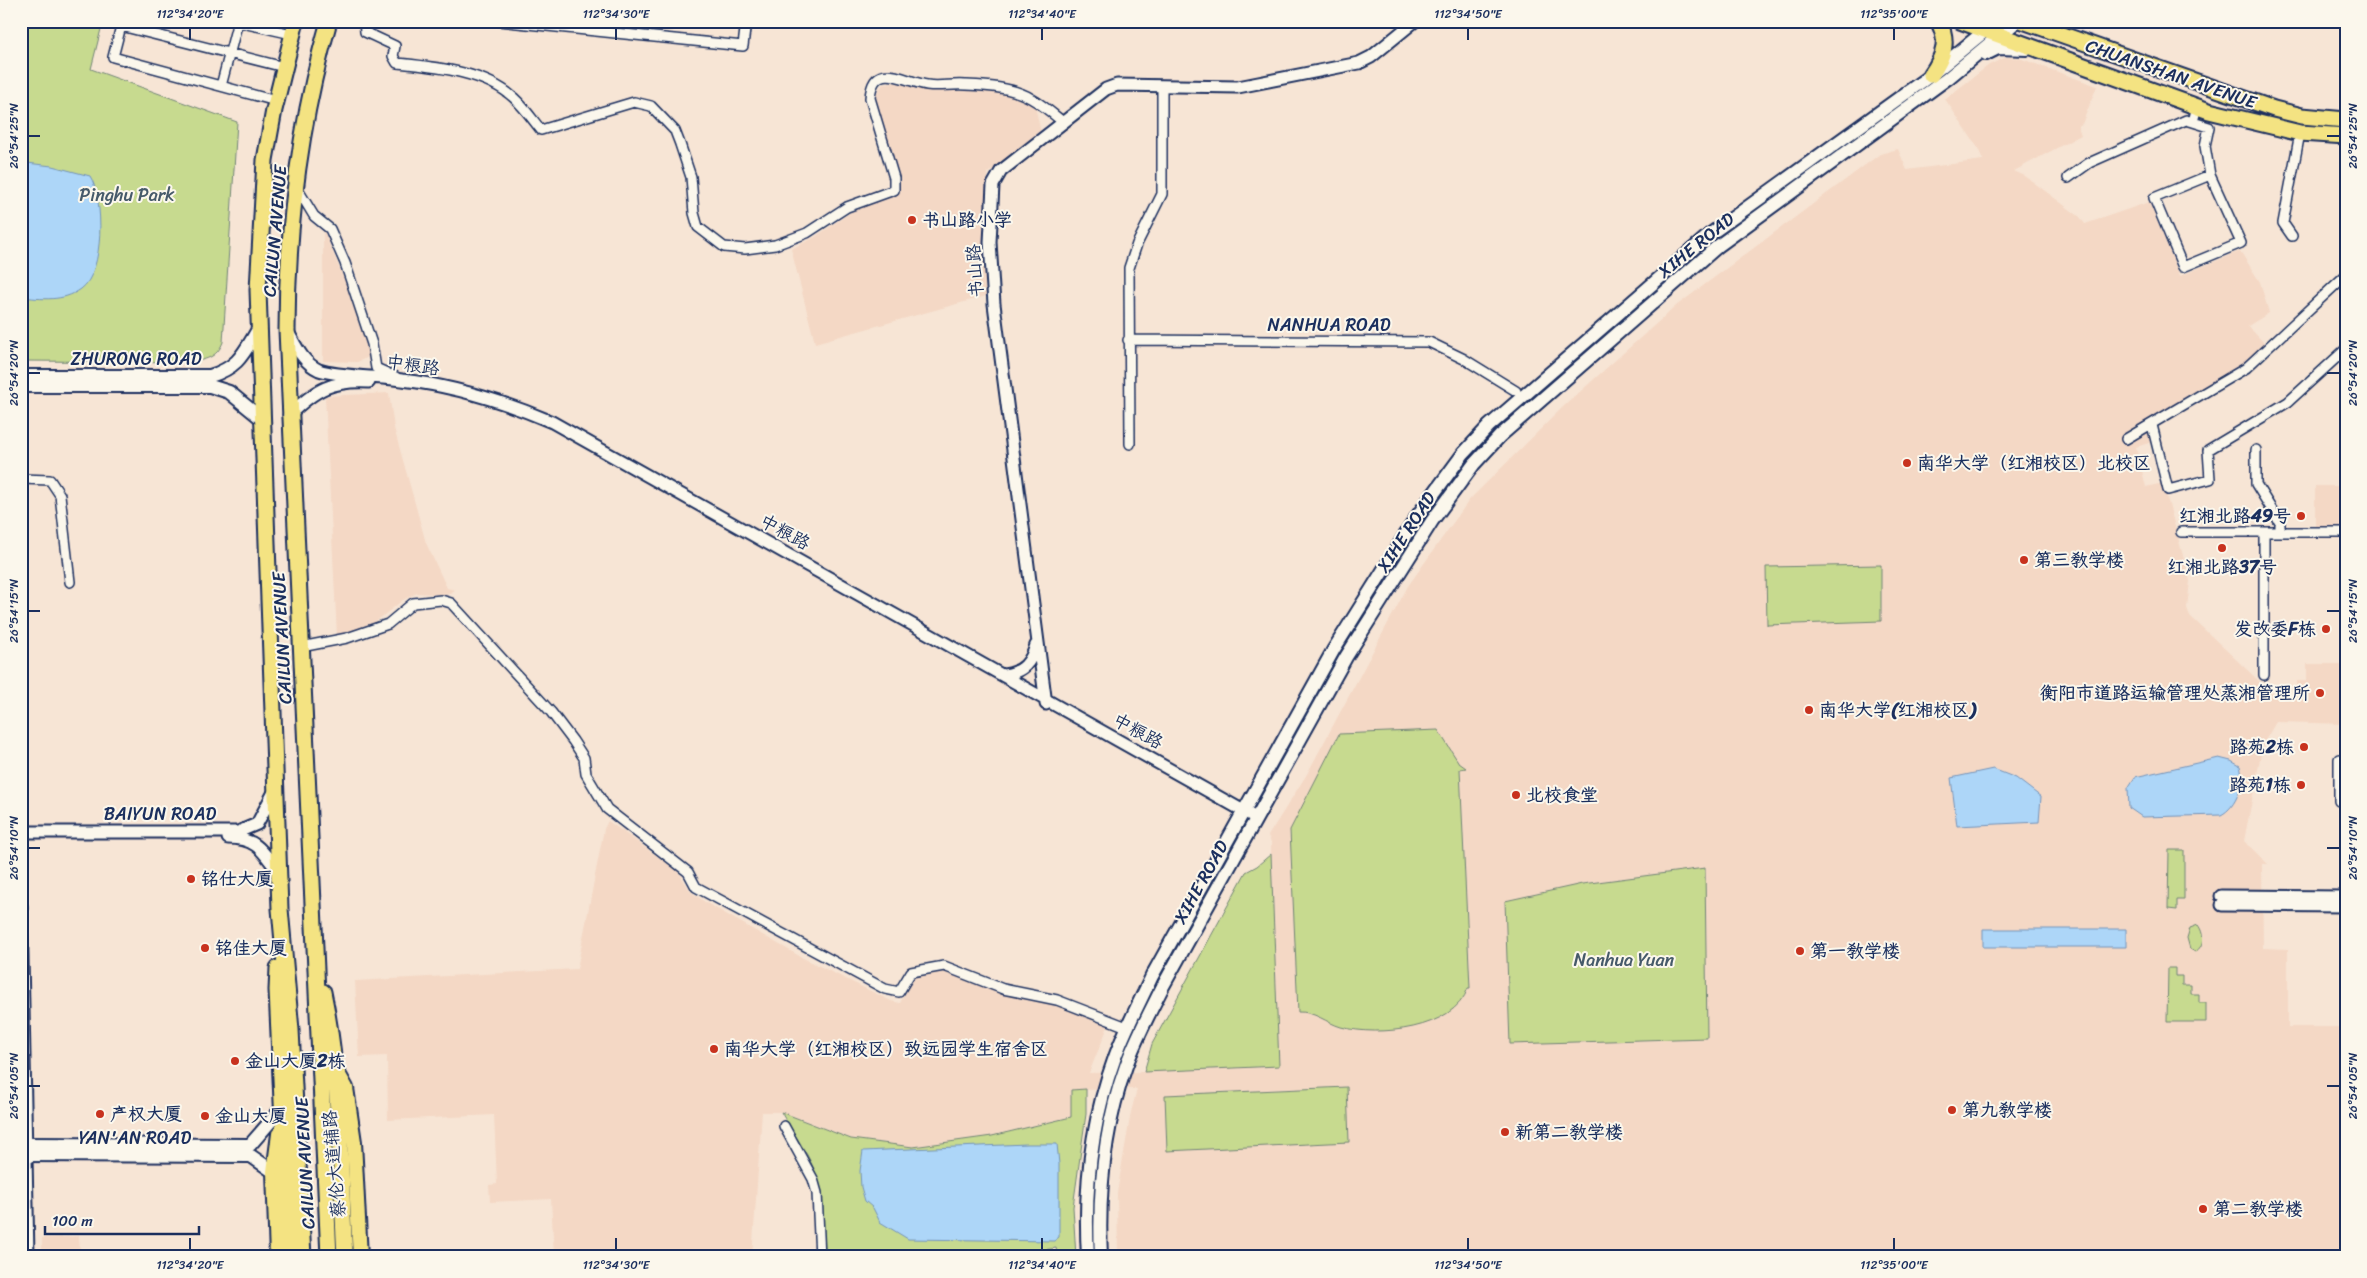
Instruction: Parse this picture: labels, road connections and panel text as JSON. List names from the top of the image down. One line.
{"streets":{"highway":["CHUANSHAN AVENUE","CAILUN AVENUE"],"main road":["XIHE ROAD","ZHURONG ROAD","YAN'AN ROAD","蔡伦大道辅路"],"street":["书山路","NANHUA ROAD","中粮路","BAIYUN ROAD"]},"crossings":[["CHUANSHAN AVENUE","XIHE ROAD"],["CAILUN AVENUE","ZHURONG ROAD"],["CAILUN AVENUE","中粮路"],["CAILUN AVENUE","BAIYUN ROAD"],["XIHE ROAD","中粮路"],["书山路","中粮路"]],"parks":["Pinghu Park","Nanhua Yuan"],"places":["书山路小学","南华大学（红湘校区）北校区","红湘北路49号","红湘北路37号","第三教学楼","发改委F栋","衡阳市道路运输管理处蒸湘管理所","南华大学(红湘校区)","路苑2栋","路苑1栋","北校食堂","铭仕大厦","铭佳大厦","第一教学楼","南华大学（红湘校区）致远园学生宿舍区","金山大厦2栋","第九教学楼","产权大厦","金山大厦","新第二教学楼","第二教学楼"],"scale_bar":"100 m","coordinates":["112°34'20\"E","112°34'30\"E","112°34'40\"E","112°34'50\"E","112°35'00\"E","26°54'25\"N","26°54'20\"N","26°54'15\"N","26°54'10\"N","26°54'05\"N"]}
